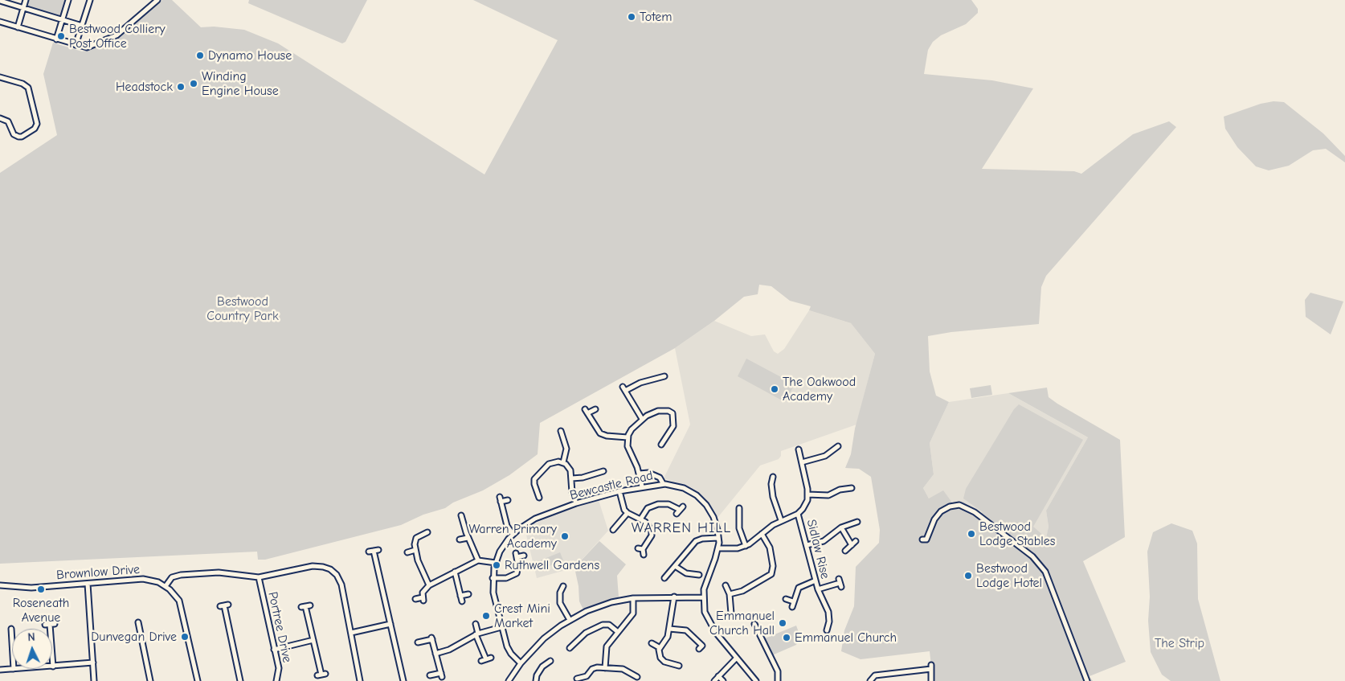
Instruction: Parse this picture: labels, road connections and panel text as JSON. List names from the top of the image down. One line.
{"streets":{"street":["Bewcastle Road","Sidlaw Rise","Brownlow Drive","Portree Drive"]},"districts":["WARREN HILL"],"parks":["Bestwood Country Park","The Strip"],"places":["Totem","Bestwood Colliery Post Office","Dynamo House","Winding Engine House","Headstock","The Oakwood Academy","Bestwood Lodge Stables","Warren Primary Academy","Ruthwell Gardens","Bestwood Lodge Hotel","Roseneath Avenue","Crest Mini Market","Emmanuel Church Hall","Dunvegan Drive","Emmanuel Church"],"north":"top"}
